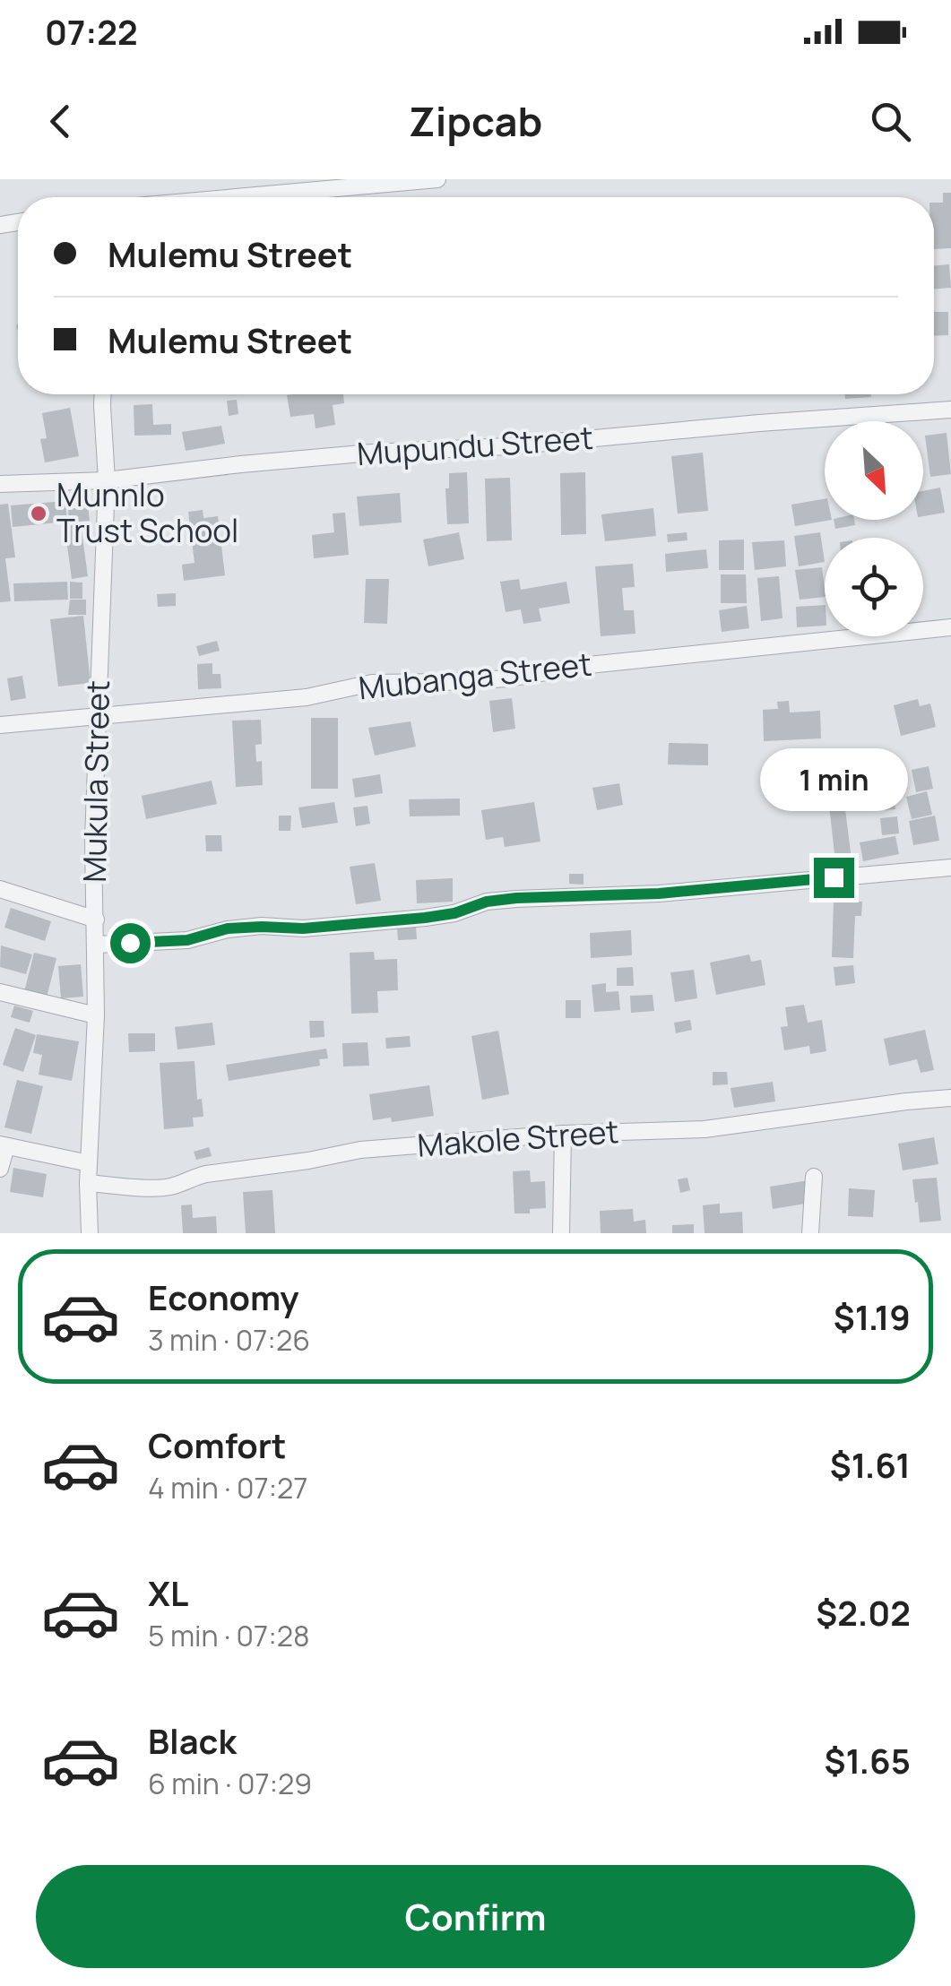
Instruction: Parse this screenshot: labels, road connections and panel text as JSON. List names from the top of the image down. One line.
{"streets":{"street":["Mupundu Street","Mubanga Street","Mukula Street","Makole Street"]},"crossings":[["Mupundu Street","Mukula Street"],["Mubanga Street","Mukula Street"],["Mukula Street","Makole Street"]],"places":["Munnlo Trust School"],"north":"bottom right","page":{"status":"07:22","header":"Zipcab","banner":["Mulemu Street","Mulemu Street"],"bubble":"1 min","list":[{"name":"Economy","note":"3 min · 07:26","value":"$1.19"},{"name":"Comfort","note":"4 min · 07:27","value":"$1.61"},{"name":"XL","note":"5 min · 07:28","value":"$2.02"},{"name":"Black","note":"6 min · 07:29","value":"$1.65"}],"buttons":"Confirm"}}
